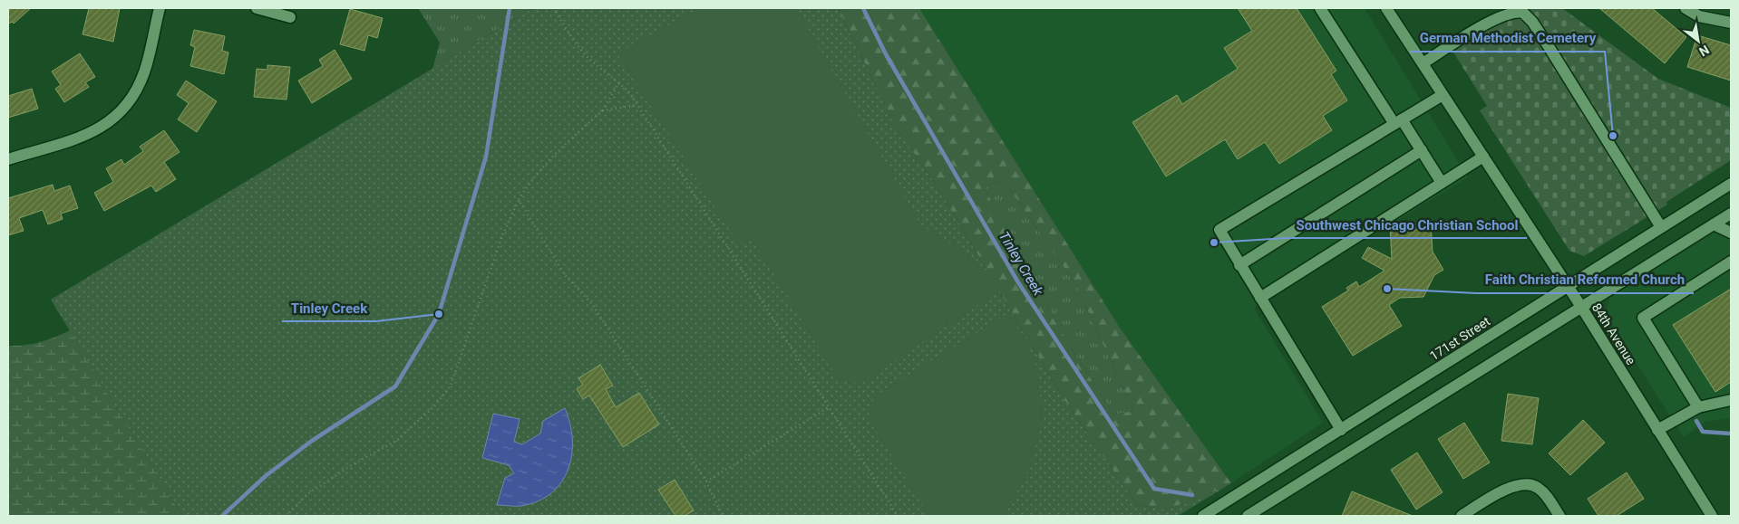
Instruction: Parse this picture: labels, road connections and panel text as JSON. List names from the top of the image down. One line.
{"streets":{"street":["84th Avenue","171st Street"]},"crossings":[["84th Avenue","171st Street"]],"water":["Tinley Creek"],"places":["German Methodist Cemetery","Southwest Chicago Christian School","Faith Christian Reformed Church","Tinley Creek"],"north":"bottom right"}
